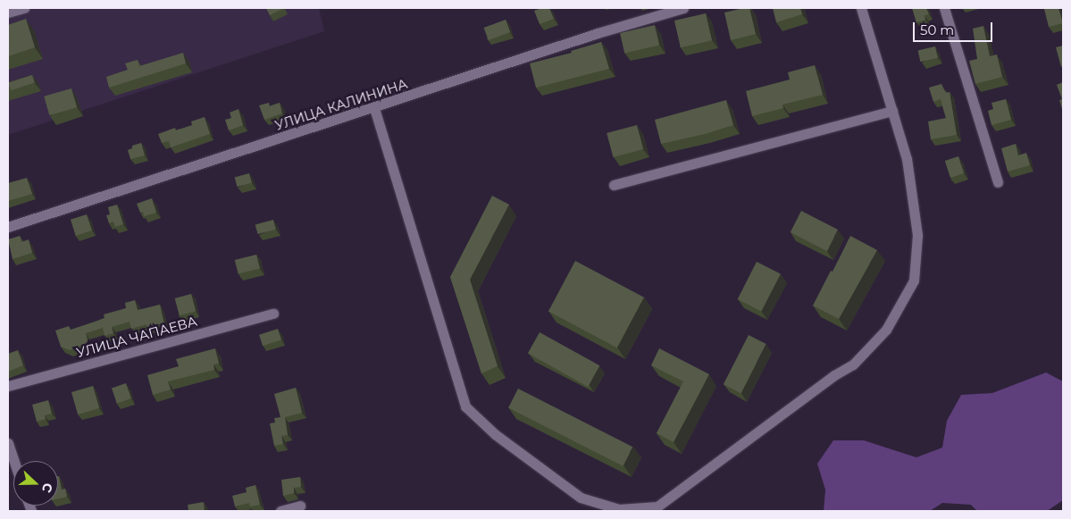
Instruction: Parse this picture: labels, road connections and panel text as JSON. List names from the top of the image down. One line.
{"streets":{"street":["УЛИЦА КАЛИНИНА","УЛИЦА ЧАПАЕВА"]},"scale_bar":"50 m","north":"right"}
